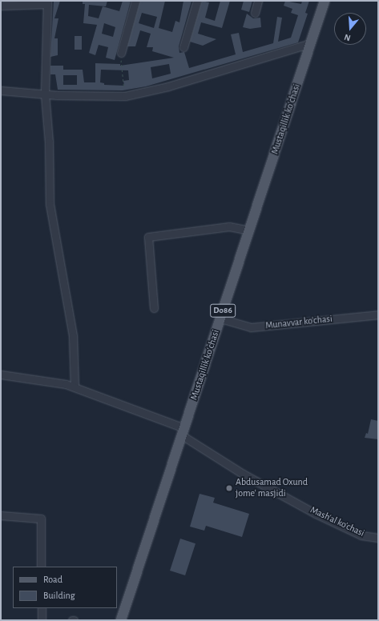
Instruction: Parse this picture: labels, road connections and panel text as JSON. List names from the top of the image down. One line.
{"streets":{"main road":["Mustaqillik koʻchasi","D086"],"street":["Munavvar ko'chasi","Mash'al ko'chasi"]},"crossings":[["Mustaqillik koʻchasi","Munavvar ko'chasi"],["Mustaqillik koʻchasi","Mash'al ko'chasi"]],"places":["Abdusamad Oxund jome' masjidi"],"legend":["Road","Building"],"north":"bottom"}
